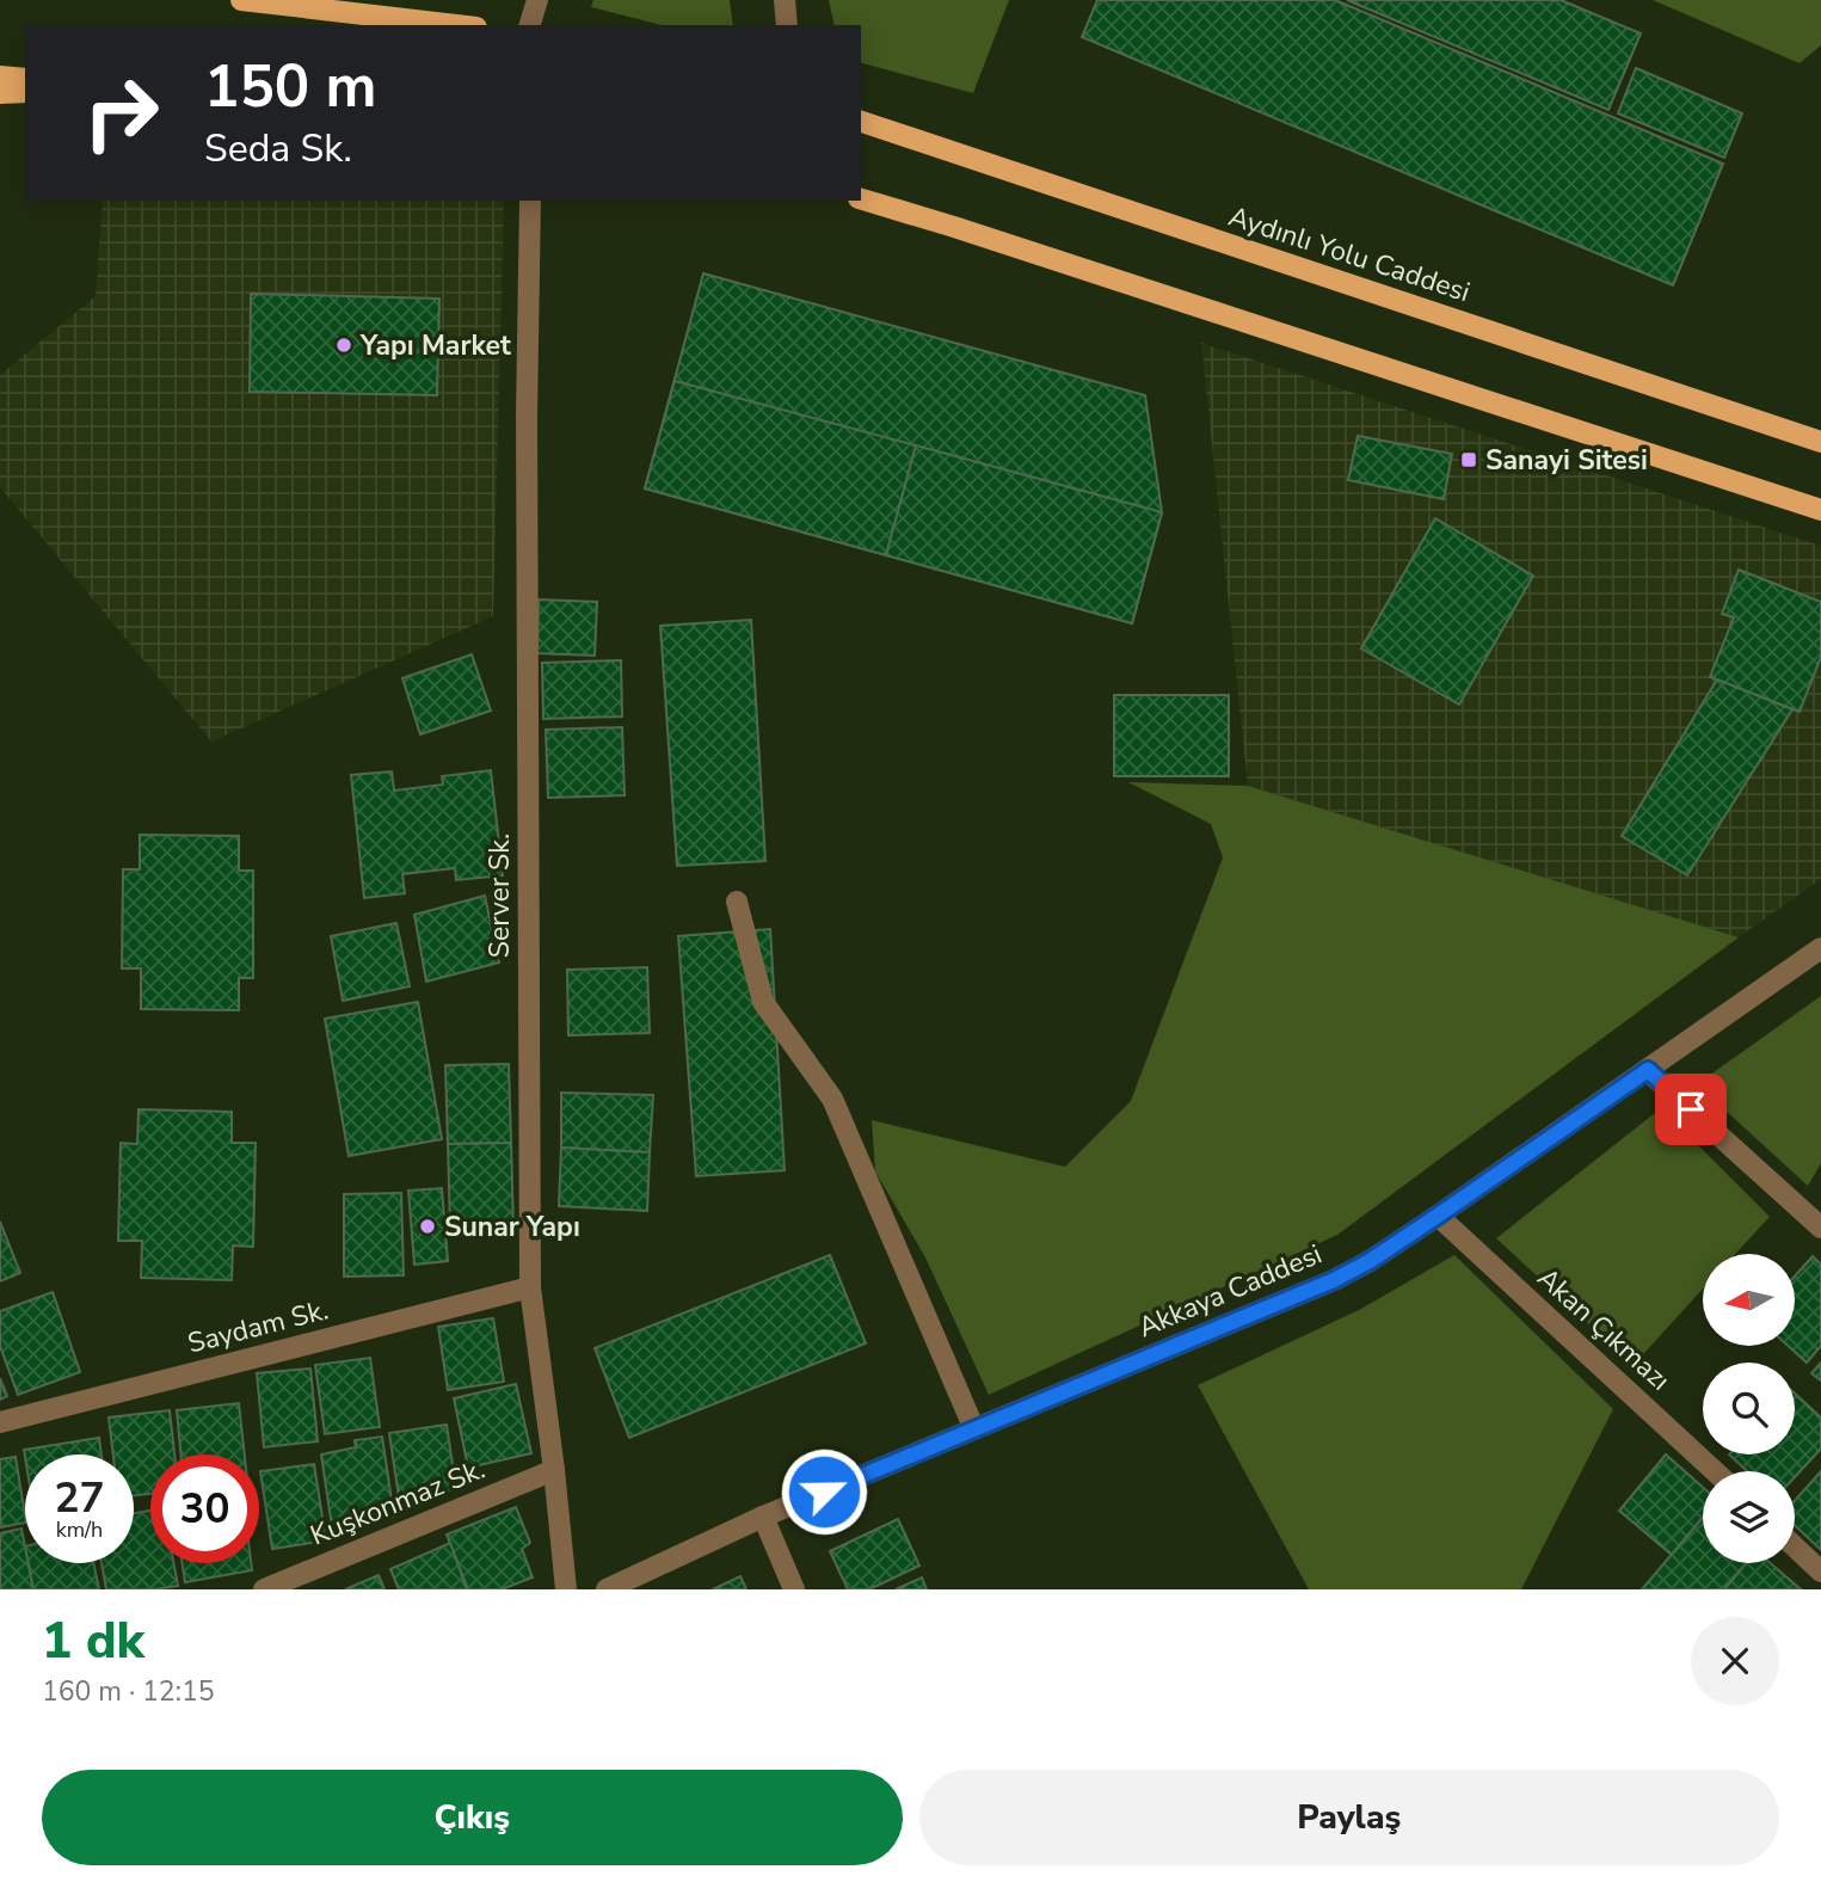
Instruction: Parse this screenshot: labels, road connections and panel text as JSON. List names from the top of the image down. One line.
{"streets":{"main road":["Aydınlı Yolu Caddesi"],"street":["Server Sk.","Akkaya Caddesi","Saydam Sk.","Akan Çıkmazı","Kuşkonmaz Sk."]},"crossings":[["Server Sk.","Saydam Sk."],["Server Sk.","Kuşkonmaz Sk."],["Akkaya Caddesi","Akan Çıkmazı"]],"places":{"other":["Yapı Market","Sunar Yapı"],"transit":["Sanayi Sitesi"]},"north":"left","page":{"turn":["150 m","Seda Sk."],"speed":"27 km/h","limit":"30","heading":["1 dk","160 m · 12:15"],"buttons":["Çıkış","Paylaş"]}}
